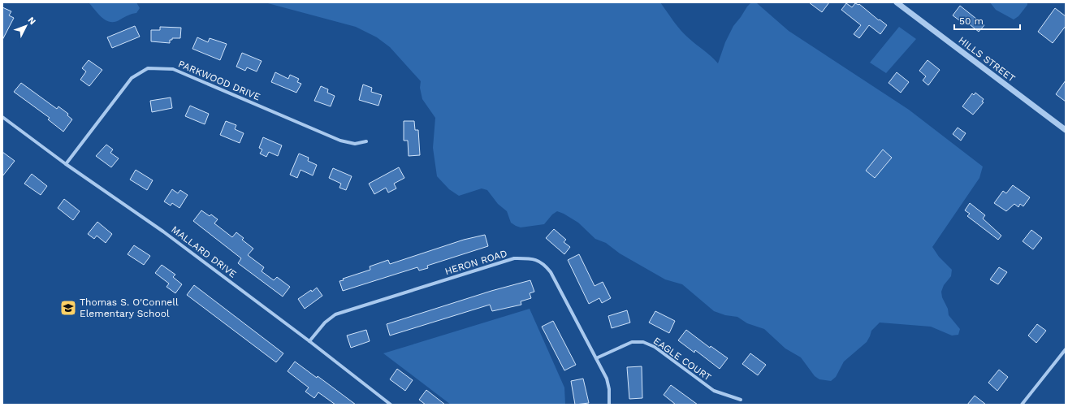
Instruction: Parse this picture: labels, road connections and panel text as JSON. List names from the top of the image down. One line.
{"streets":{"street":["HILLS STREET","PARKWOOD DRIVE","MALLARD DRIVE","HERON ROAD","EAGLE COURT"]},"crossings":[["PARKWOOD DRIVE","MALLARD DRIVE"],["MALLARD DRIVE","HERON ROAD"],["HERON ROAD","EAGLE COURT"]],"places":{"school or university":["Thomas S. O'Connell Elementary School"]},"scale_bar":"50 m","north":"top right"}
